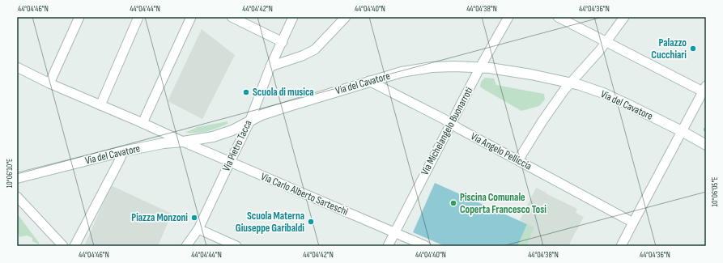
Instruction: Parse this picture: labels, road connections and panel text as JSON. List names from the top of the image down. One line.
{"streets":{"main road":["Via del Cavatore"],"street":["Via Michelangelo Buonarroti","Via Pietro Tacca","Via Angelo Pelliccia","Via Carlo Alberto Sarteschi"]},"crossings":[["Via del Cavatore","Via Michelangelo Buonarroti"],["Via del Cavatore","Via Pietro Tacca"],["Via del Cavatore","Via Angelo Pelliccia"],["Via del Cavatore","Via Carlo Alberto Sarteschi"],["Via Michelangelo Buonarroti","Via Angelo Pelliccia"],["Via Michelangelo Buonarroti","Via Carlo Alberto Sarteschi"],["Via Pietro Tacca","Via Carlo Alberto Sarteschi"]],"places":["Palazzo Cucchiari","Scuola di musica","Piscina Comunale Coperta Francesco Tosi","Piazza Monzoni","Scuola Materna Giuseppe Garibaldi"],"coordinates":["44°04'46\"N","44°04'44\"N","44°04'42\"N","44°04'40\"N","44°04'38\"N","44°04'36\"N","10°06'10\"E","10°06'05\"E"]}
